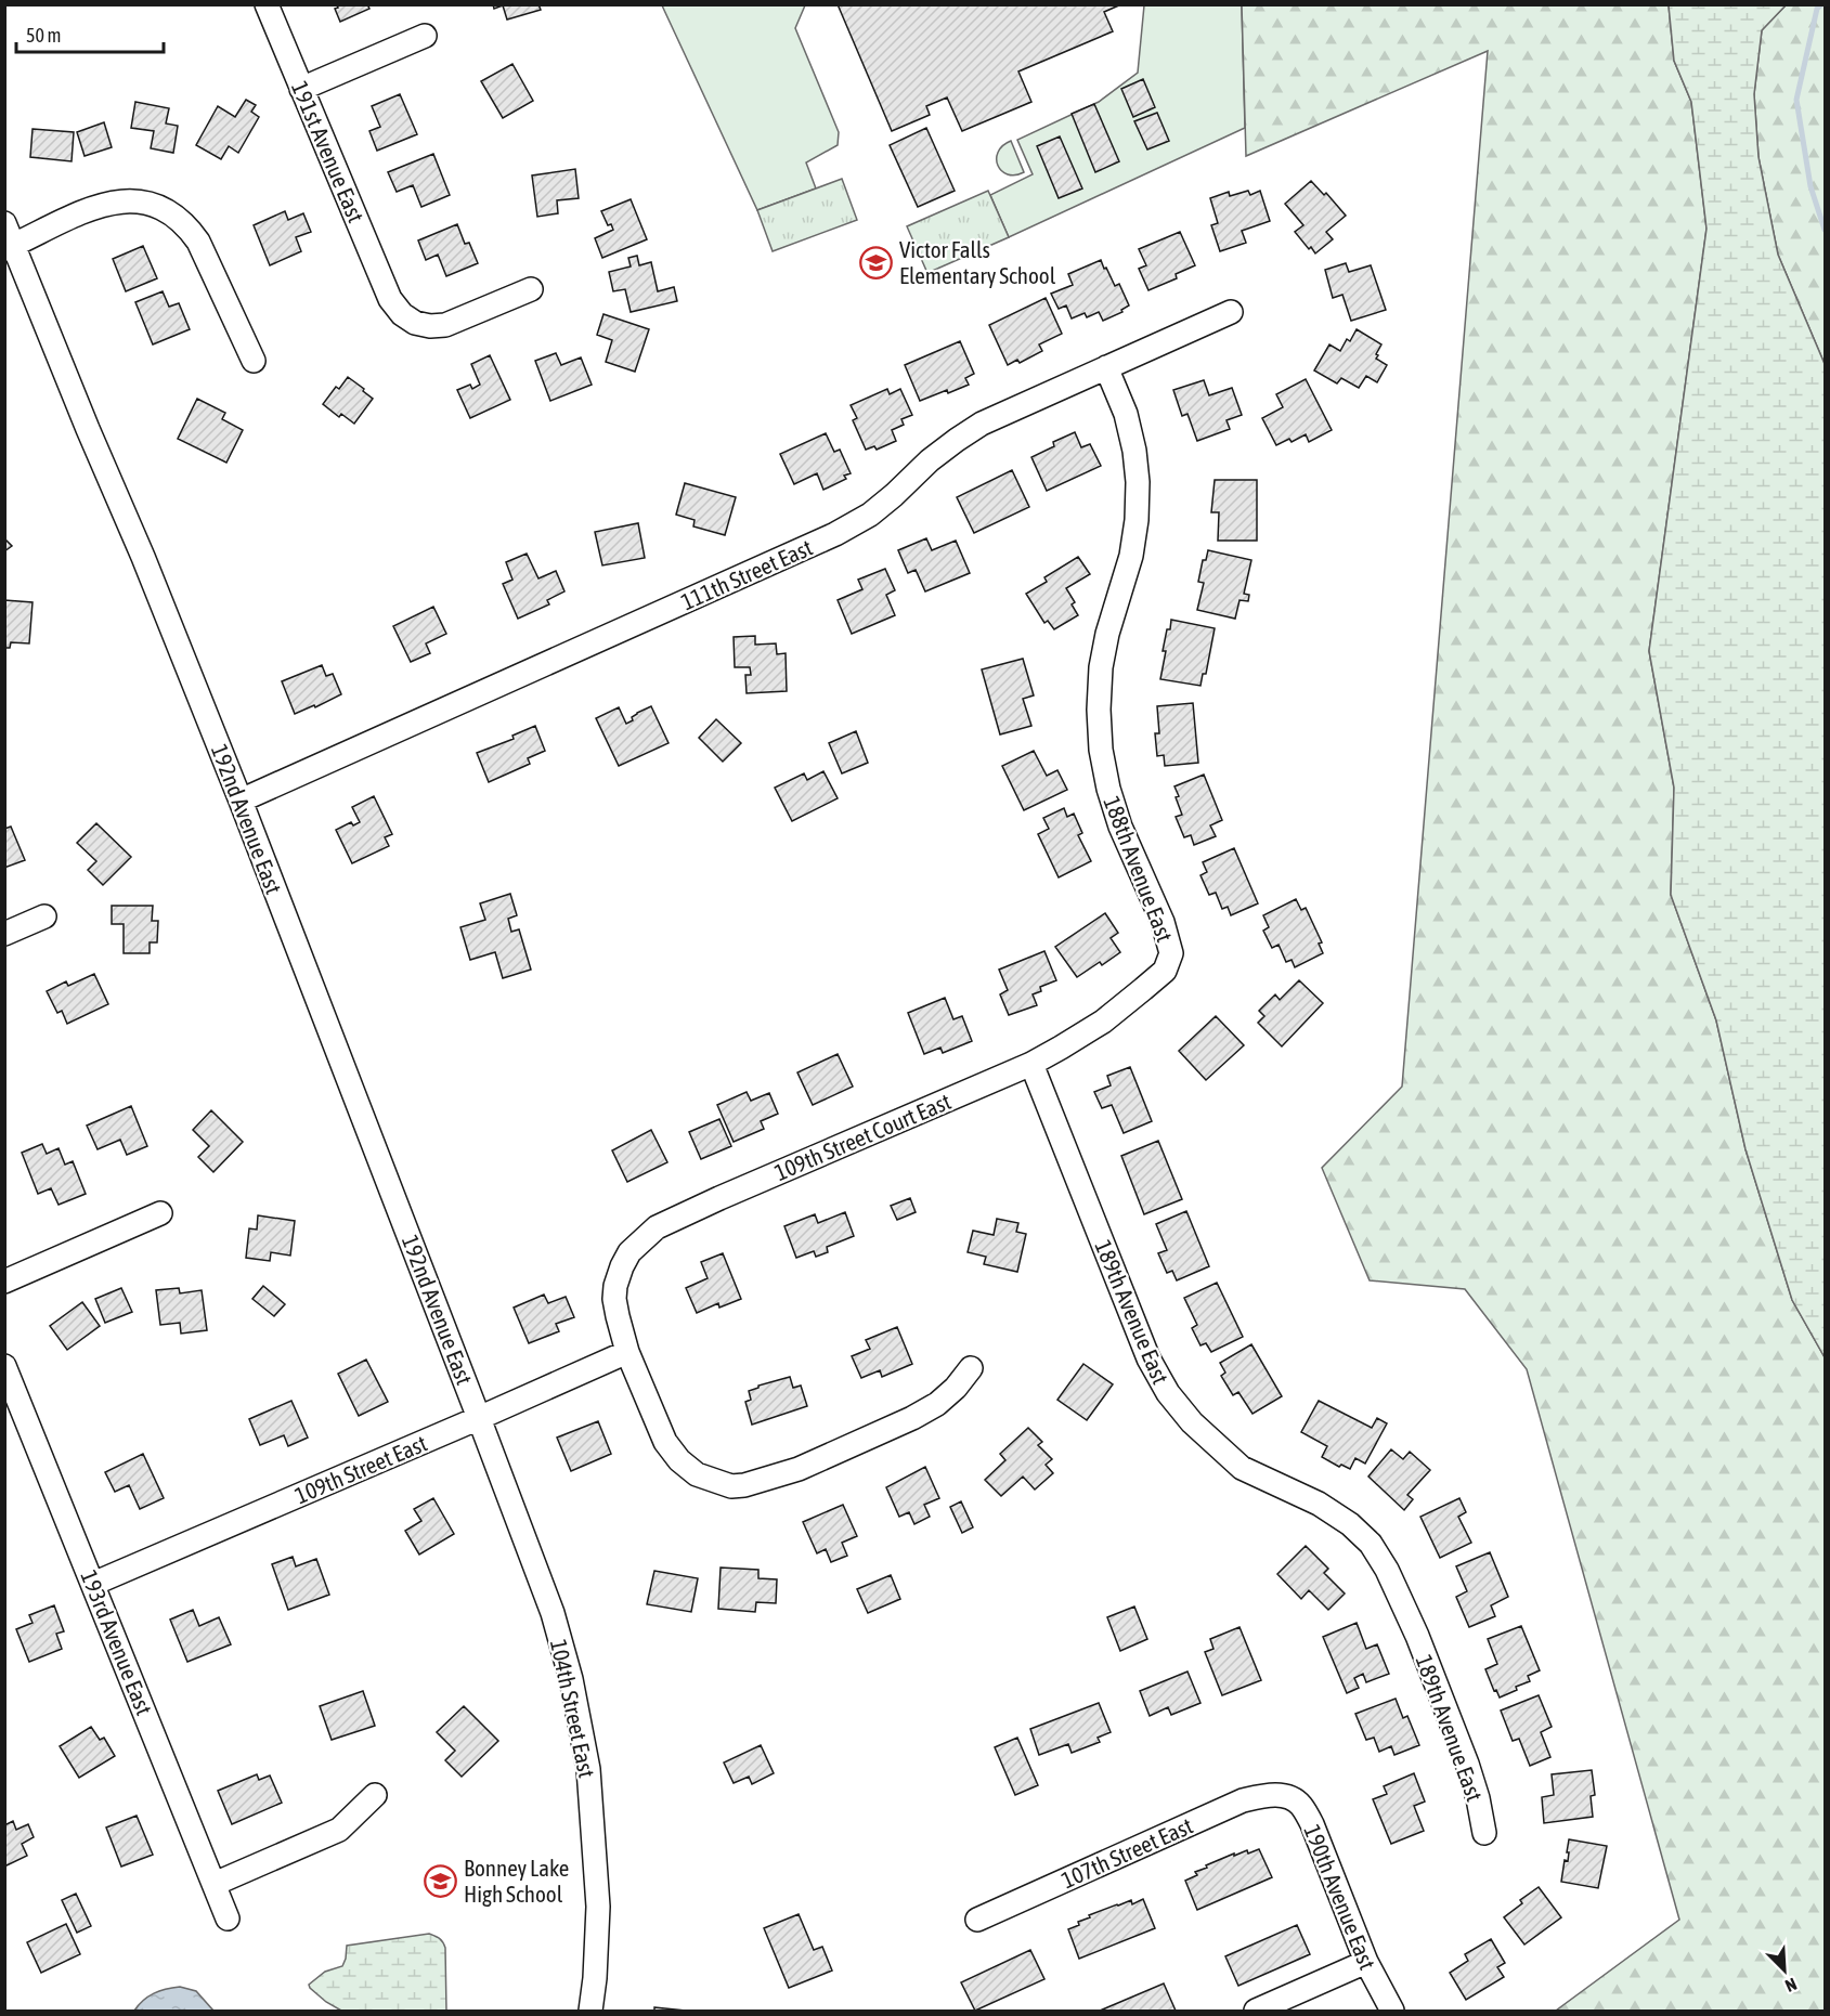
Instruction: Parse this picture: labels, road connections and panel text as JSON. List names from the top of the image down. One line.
{"streets":{"street":["191st Avenue East","111th Street East","192nd Avenue East","188th Avenue East","109th Street Court East","189th Avenue East","109th Street East","193rd Avenue East","104th Street East","107th Street East","190th Avenue East"]},"crossings":[["111th Street East","192nd Avenue East"],["111th Street East","188th Avenue East"],["192nd Avenue East","109th Street East"],["192nd Avenue East","104th Street East"],["188th Avenue East","109th Street Court East"],["109th Street Court East","189th Avenue East"],["109th Street Court East","109th Street East"],["109th Street East","193rd Avenue East"],["109th Street East","104th Street East"],["107th Street East","190th Avenue East"]],"places":{"school or university":["Victor Falls Elementary School","Bonney Lake High School"]},"scale_bar":"50 m","north":"bottom right"}
